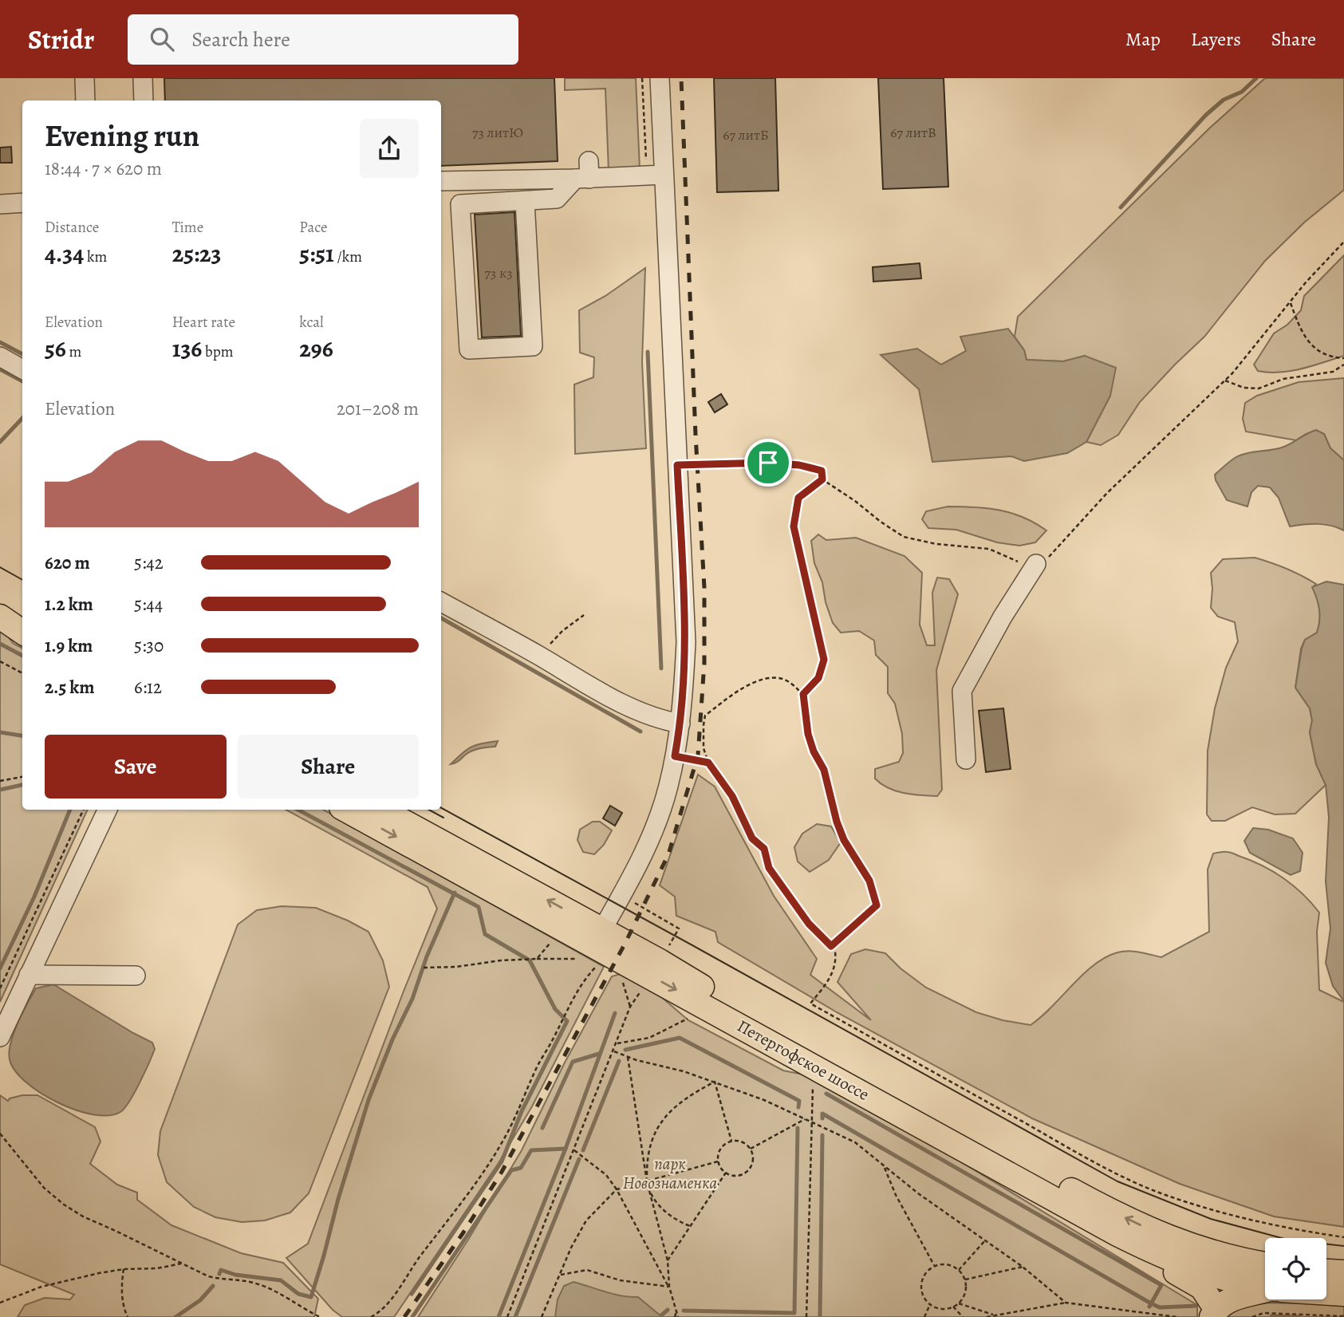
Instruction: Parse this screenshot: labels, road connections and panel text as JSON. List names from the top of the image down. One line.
{"streets":{"main road":["Петергофское шоссе"]},"parks":["парк Новознаменка"],"house_numbers":["73 литЮ","67 литВ","67 литБ","73 к3"],"page":{"header":"Stridr","search":"Search here","nav":["Map","Layers","Share"],"heading":["Evening run","18:44 · 7 × 620 m"],"stats":[["Distance","4.34 km"],["Time","25:23"],["Pace","5:51 /km"],["Elevation","56 m"],["Heart rate","136 bpm"],["kcal","296"]],"chart":["Elevation","201–208 m"],"list":[{"name":"620 m","note":"5:42"},{"name":"1.2 km","note":"5:44"},{"name":"1.9 km","note":"5:30"},{"name":"2.5 km","note":"6:12"}],"buttons":["Save","Share"]}}
